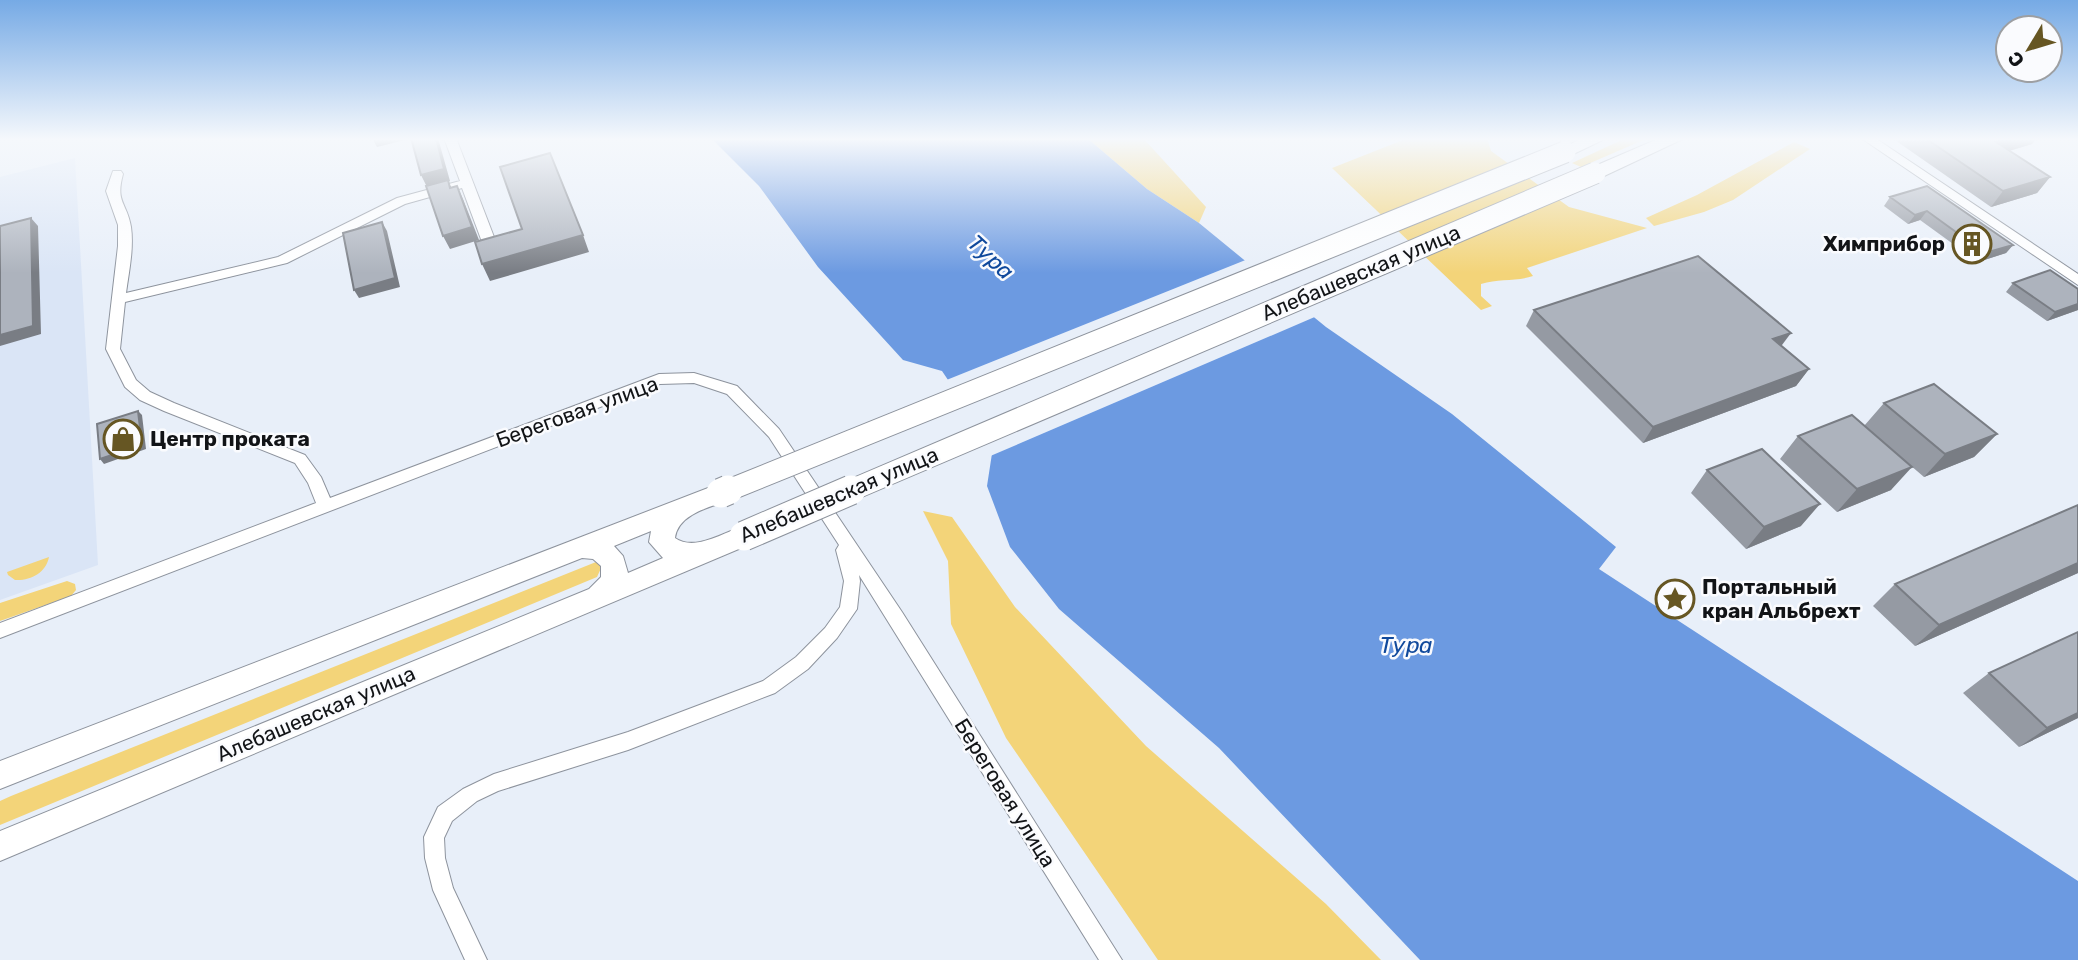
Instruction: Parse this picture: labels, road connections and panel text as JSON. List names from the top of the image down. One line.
{"streets":{"main road":["Алебашевская улица"],"street":["Береговая улица"]},"water":["Тура"],"places":{"building":["Химприбор"],"shop":["Центр проката"],"place":["Портальный кран Альбрехт"]},"north":"bottom left"}
